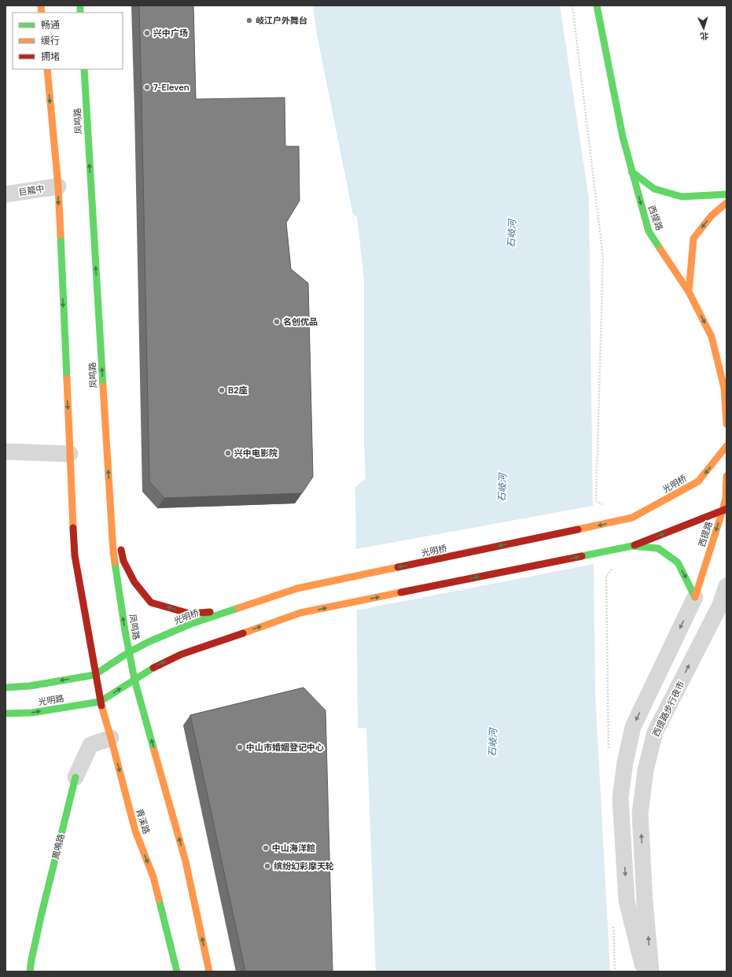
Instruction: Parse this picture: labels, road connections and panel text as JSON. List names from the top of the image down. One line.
{"streets":{"street":["凤鸣路","巨龍中","西提路","光明桥","光明路","西提路步行夜市","青溪路","鳳鳴路"]},"crossings":[["凤鸣路","光明桥"],["光明桥","光明路"],["光明桥","青溪路"],["光明路","青溪路"],["青溪路","鳳鳴路"]],"one_way":["西提路"],"water":["石岐河"],"places":["岐江户外舞台","兴中广场","7-Eleven","名创优品","B2座","兴中电影院","中山市婚姻登记中心","中山海洋館","缤纷幻彩摩天轮"],"legend":["畅通","缓行","拥堵"],"north":"bottom"}
